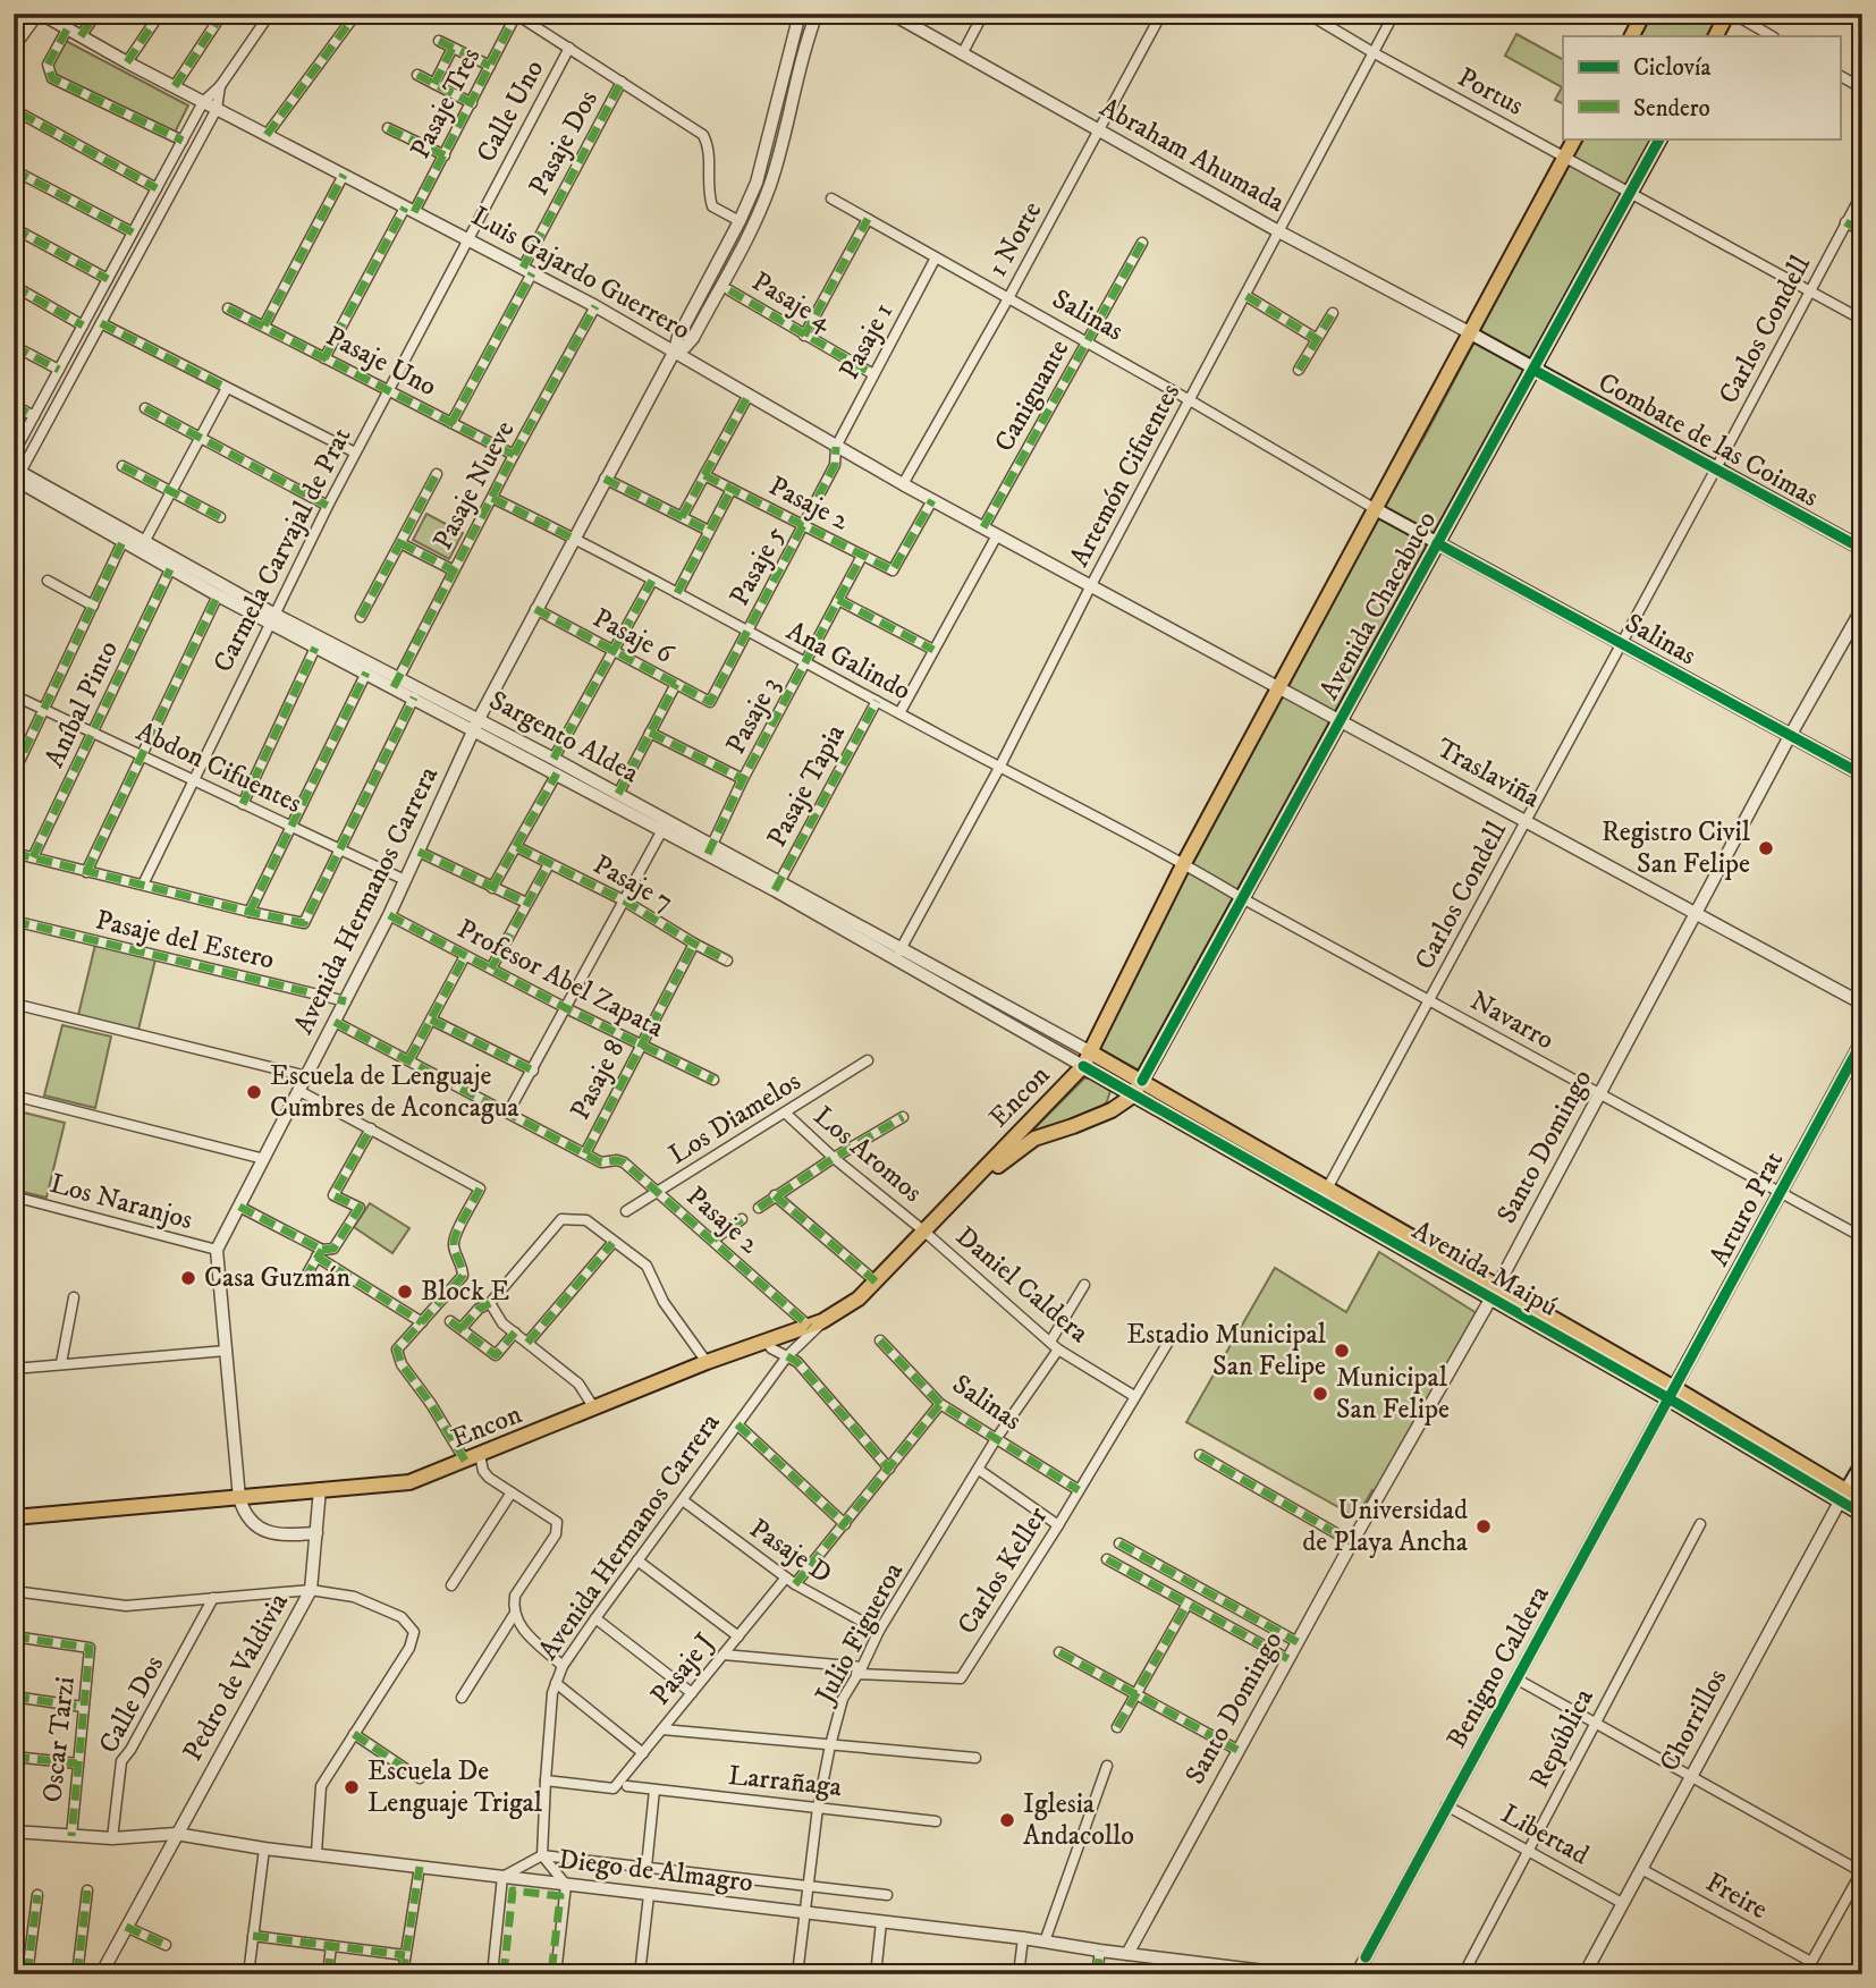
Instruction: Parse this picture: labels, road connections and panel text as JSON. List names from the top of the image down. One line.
{"streets":{"main road":["Salinas","Combate de las Coimas","Avenida Chacabuco","Encon","Arturo Prat","Avenida Maipú"],"street":["Portus","Pasaje Tres","Calle Uno","Pasaje Dos","Abraham Ahumada","1 Norte","Luis Gajardo Guerrero","Pasaje 4","Carlos Condell","Pasaje 1","Pasaje Uno","Caniguante","Artemón Cifuentes","Pasaje Nueve","Pasaje 2","Carmela Carvajal de Prat","Pasaje 5","Pasaje 6","Ana Galindo","Aníbal Pinto","Pasaje 3","Sargento Aldea","Abdon Cifuentes","Traslaviña","Pasaje Tapia","Pasaje 7","Avenida Hermanos Carrera","Pasaje del Estero","Profesor Abel Zapata","Navarro","Pasaje 8","Los Diamelos","Santo Domingo","Los Aromos","Los Naranjos","Daniel Caldera","Pasaje D","Carlos Keller","Julio Figueroa","Benigno Caldera","Pasaje J","Pedro de Valdivia","Calle Dos","Chorrillos","República","Oscar Tarzi","Larrañaga","Libertad","Diego de Almagro","Freire"]},"crossings":[["Portus","Carlos Condell"],["Portus","Artemón Cifuentes"],["Portus","Avenida Chacabuco"],["Pasaje Tres","Luis Gajardo Guerrero"],["Pasaje Tres","Pasaje Uno"],["Calle Uno","Luis Gajardo Guerrero"],["Calle Uno","Carmela Carvajal de Prat"],["Pasaje Dos","Luis Gajardo Guerrero"],["Pasaje Dos","Pasaje Uno"],["Abraham Ahumada","1 Norte"],["Abraham Ahumada","Combate de las Coimas"],["Abraham Ahumada","Artemón Cifuentes"],["Abraham Ahumada","Avenida Chacabuco"],["1 Norte","Luis Gajardo Guerrero"],["1 Norte","Salinas"],["Luis Gajardo Guerrero","Pasaje 1"],["Luis Gajardo Guerrero","Caniguante"],["Luis Gajardo Guerrero","Artemón Cifuentes"],["Luis Gajardo Guerrero","Pasaje Nueve"],["Luis Gajardo Guerrero","Pasaje 2"],["Luis Gajardo Guerrero","Carmela Carvajal de Prat"],["Luis Gajardo Guerrero","Pasaje 5"],["Luis Gajardo Guerrero","Traslaviña"],["Luis Gajardo Guerrero","Avenida Hermanos Carrera"],["Pasaje 4","Pasaje 1"],["Salinas","Carlos Condell"],["Salinas","Pasaje 1"],["Salinas","Caniguante"],["Salinas","Artemón Cifuentes"],["Salinas","Avenida Chacabuco"],["Salinas","Santo Domingo"],["Salinas","Carlos Keller"],["Salinas","Julio Figueroa"],["Carlos Condell","Combate de las Coimas"],["Carlos Condell","Traslaviña"],["Carlos Condell","Navarro"],["Carlos Condell","Avenida Maipú"],["Pasaje 1","Pasaje 5"],["Pasaje Uno","Pasaje Nueve"],["Pasaje Uno","Carmela Carvajal de Prat"],["Combate de las Coimas","Avenida Chacabuco"],["Artemón Cifuentes","Ana Galindo"],["Artemón Cifuentes","Sargento Aldea"],["Artemón Cifuentes","Traslaviña"],["Pasaje Nueve","Ana Galindo"],["Pasaje Nueve","Sargento Aldea"],["Pasaje 2","Pasaje 5"],["Pasaje 2","Pasaje 3"],["Pasaje 2","Avenida Hermanos Carrera"],["Pasaje 2","Pasaje 8"],["Pasaje 2","Encon"],["Pasaje 2","Los Diamelos"],["Carmela Carvajal de Prat","Sargento Aldea"],["Carmela Carvajal de Prat","Abdon Cifuentes"],["Pasaje 5","Pasaje 6"],["Pasaje 5","Ana Galindo"],["Avenida Chacabuco","Ana Galindo"],["Avenida Chacabuco","Sargento Aldea"],["Avenida Chacabuco","Traslaviña"],["Avenida Chacabuco","Navarro"],["Avenida Chacabuco","Encon"],["Avenida Chacabuco","Avenida Maipú"],["Pasaje 6","Avenida Hermanos Carrera"],["Ana Galindo","Pasaje 3"],["Ana Galindo","Pasaje Tapia"],["Ana Galindo","Avenida Hermanos Carrera"],["Ana Galindo","Navarro"],["Aníbal Pinto","Sargento Aldea"],["Aníbal Pinto","Abdon Cifuentes"],["Pasaje 3","Sargento Aldea"],["Sargento Aldea","Pasaje Tapia"],["Sargento Aldea","Avenida Hermanos Carrera"],["Sargento Aldea","Encon"],["Sargento Aldea","Avenida Maipú"],["Abdon Cifuentes","Avenida Hermanos Carrera"],["Traslaviña","Santo Domingo"],["Pasaje 7","Pasaje 8"],["Avenida Hermanos Carrera","Pasaje del Estero"],["Avenida Hermanos Carrera","Profesor Abel Zapata"],["Avenida Hermanos Carrera","Encon"],["Avenida Hermanos Carrera","Los Naranjos"],["Avenida Hermanos Carrera","Pasaje D"],["Avenida Hermanos Carrera","Pasaje J"],["Avenida Hermanos Carrera","Diego de Almagro"],["Profesor Abel Zapata","Pasaje 8"],["Navarro","Santo Domingo"],["Navarro","Arturo Prat"],["Encon","Los Aromos"],["Encon","Avenida Maipú"],["Encon","Daniel Caldera"],["Encon","Pedro de Valdivia"],["Los Diamelos","Los Aromos"],["Santo Domingo","Avenida Maipú"],["Santo Domingo","Diego de Almagro"],["Los Aromos","Daniel Caldera"],["Arturo Prat","Avenida Maipú"],["Arturo Prat","Benigno Caldera"],["Avenida Maipú","Benigno Caldera"],["Avenida Maipú","Chorrillos"],["Daniel Caldera","Carlos Keller"],["Daniel Caldera","Julio Figueroa"],["Pasaje D","Julio Figueroa"],["Pasaje D","Pasaje J"],["Carlos Keller","Julio Figueroa"],["Carlos Keller","Pasaje J"],["Julio Figueroa","Larrañaga"],["Julio Figueroa","Diego de Almagro"],["Benigno Caldera","Libertad"],["Pedro de Valdivia","Diego de Almagro"],["Calle Dos","Diego de Almagro"],["Chorrillos","Libertad"],["Chorrillos","Freire"],["República","Libertad"],["Oscar Tarzi","Diego de Almagro"]],"places":["Registro Civil San Felipe","Escuela de Lenguaje Cumbres de Aconcagua","Casa Guzmán","Block E","Estadio Municipal San Felipe","Municipal San Felipe","Universidad de Playa Ancha","Escuela De Lenguaje Trigal","Iglesia Andacollo"],"legend":["Ciclovía","Sendero"]}
